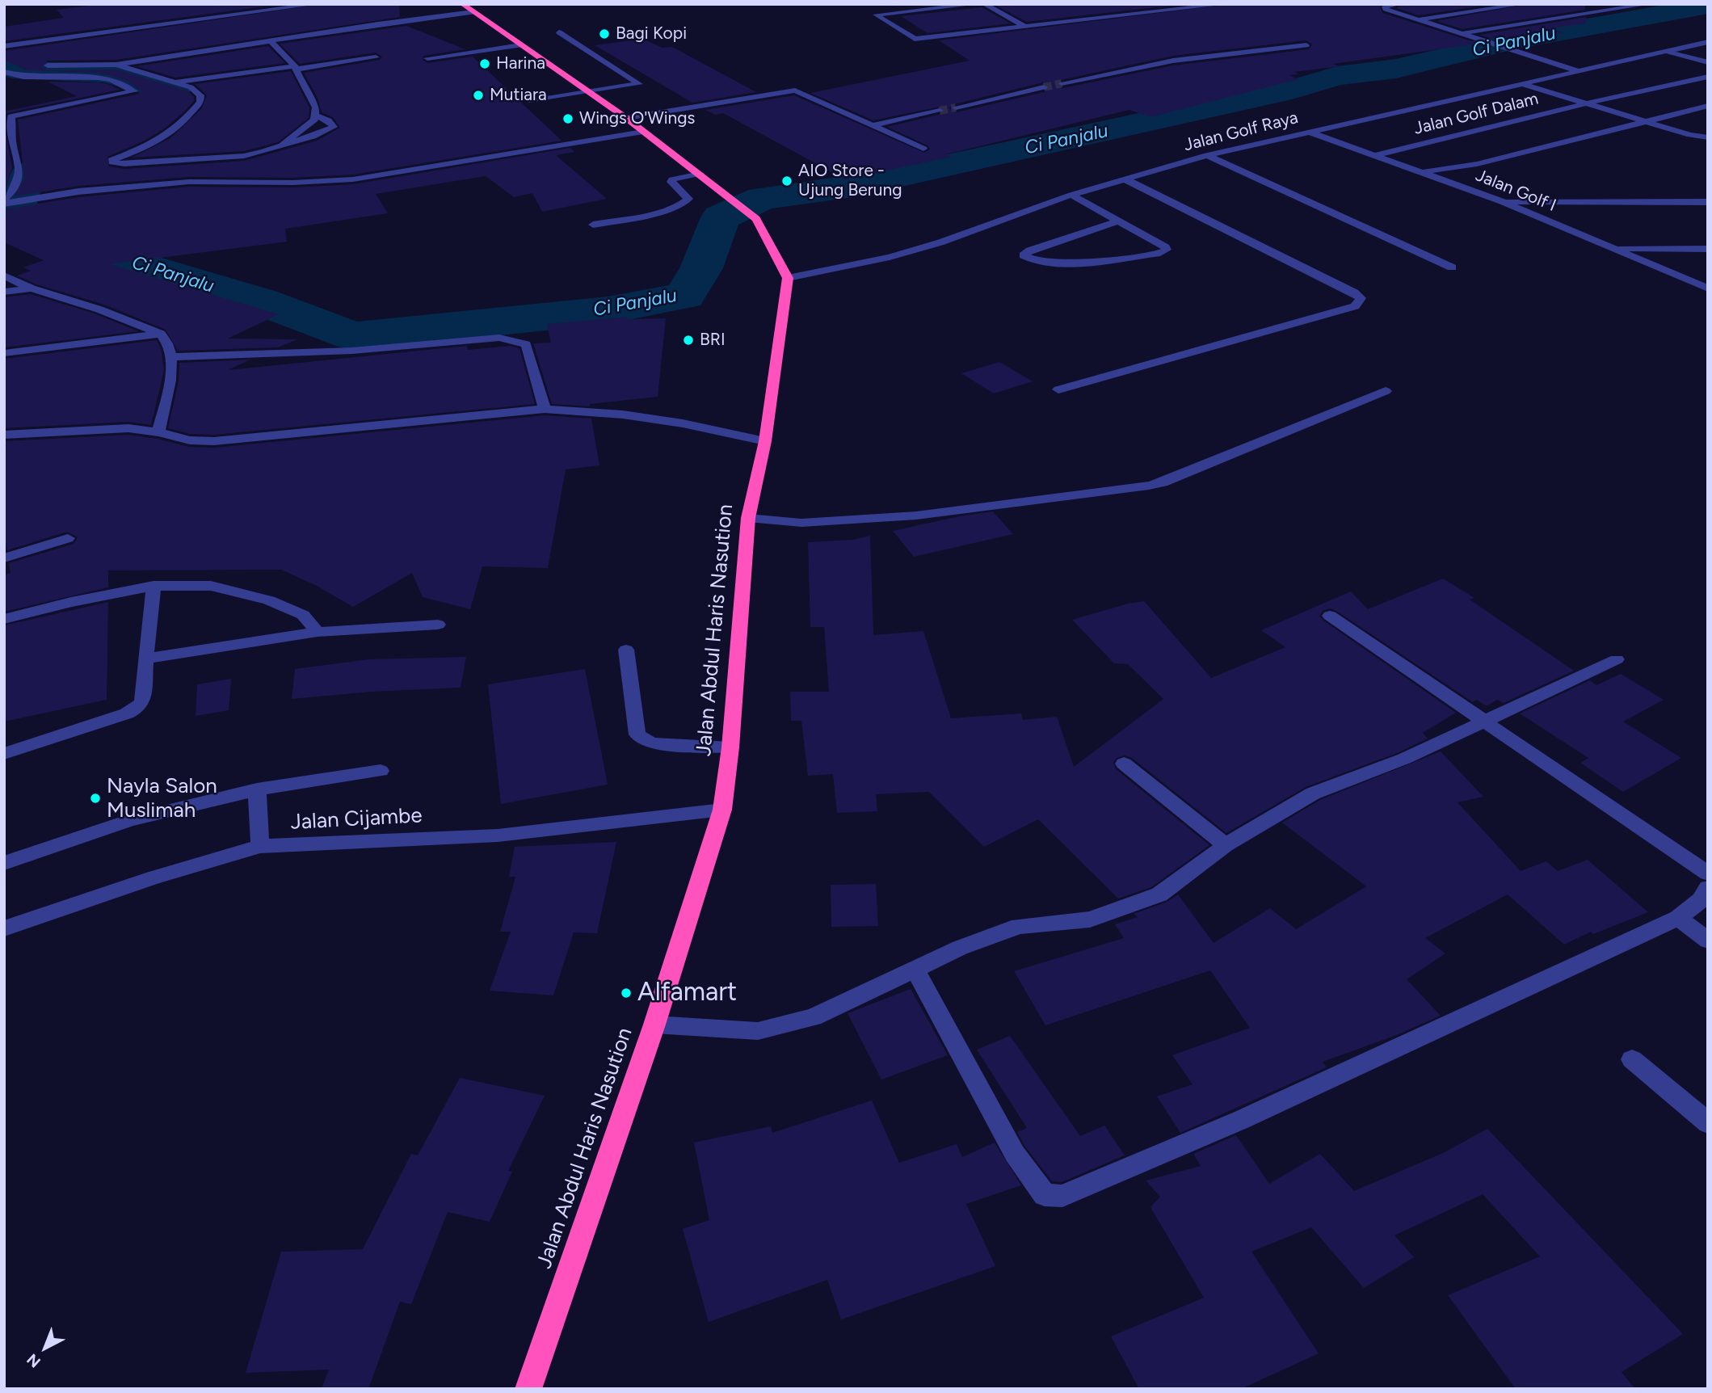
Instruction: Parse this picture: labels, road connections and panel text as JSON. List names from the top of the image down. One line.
{"streets":{"highway":["Jalan Abdul Haris Nasution"],"street":["Jalan Golf Dalam","Jalan Golf Raya","Jalan Golf I","Jalan Cijambe"]},"crossings":[["Jalan Golf Dalam","Jalan Golf Raya"],["Jalan Golf Dalam","Jalan Golf I"],["Jalan Golf Raya","Jalan Golf I"],["Jalan Golf Raya","Jalan Abdul Haris Nasution"],["Jalan Abdul Haris Nasution","Jalan Cijambe"]],"water":["Ci Panjalu"],"places":["Bagi Kopi","Harina","Mutiara","Wings O'Wings","AIO Store - Ujung Berung","BRI","Nayla Salon Muslimah","Alfamart"],"north":"bottom left"}
